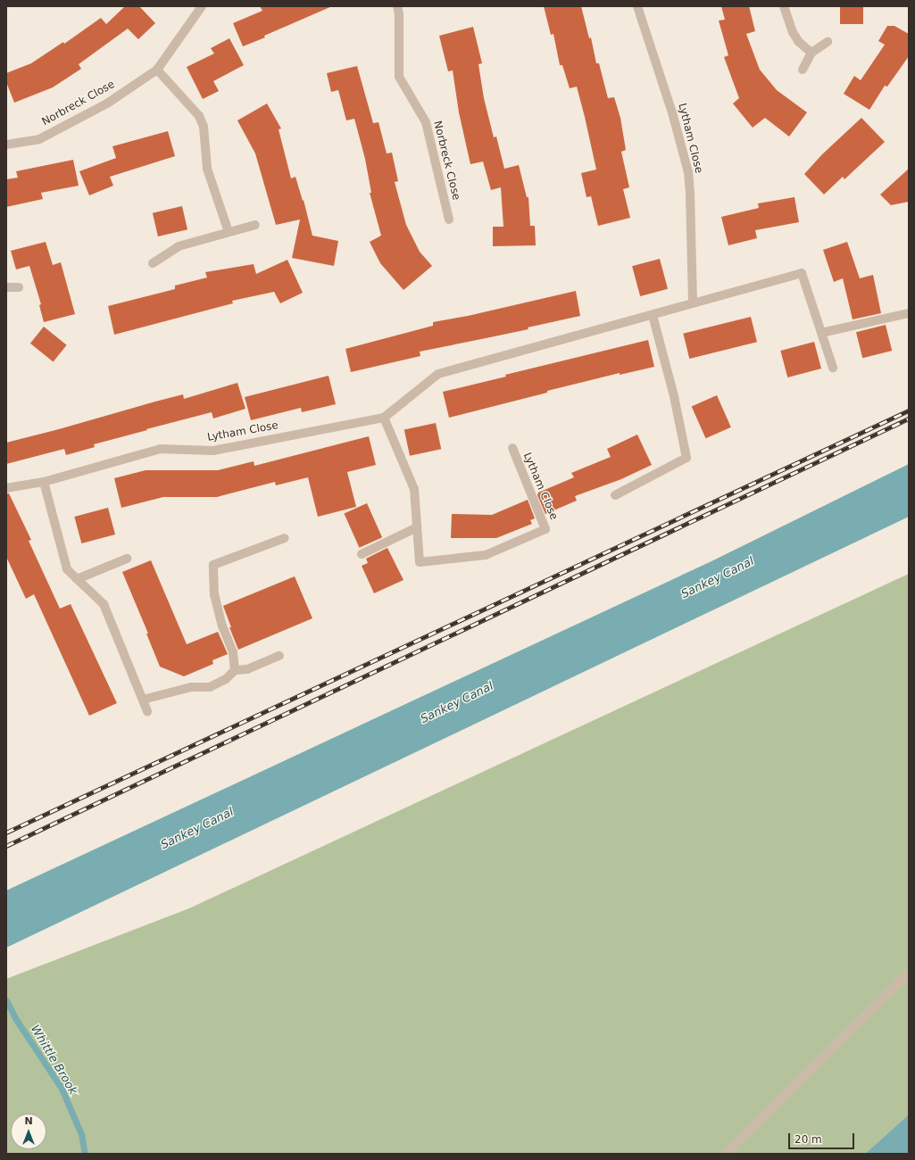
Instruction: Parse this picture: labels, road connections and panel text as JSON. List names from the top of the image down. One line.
{"streets":{"street":["Norbreck Close","Lytham Close"]},"water":["Sankey Canal","Whittle Brook"],"scale_bar":"20 m","north":"top"}
